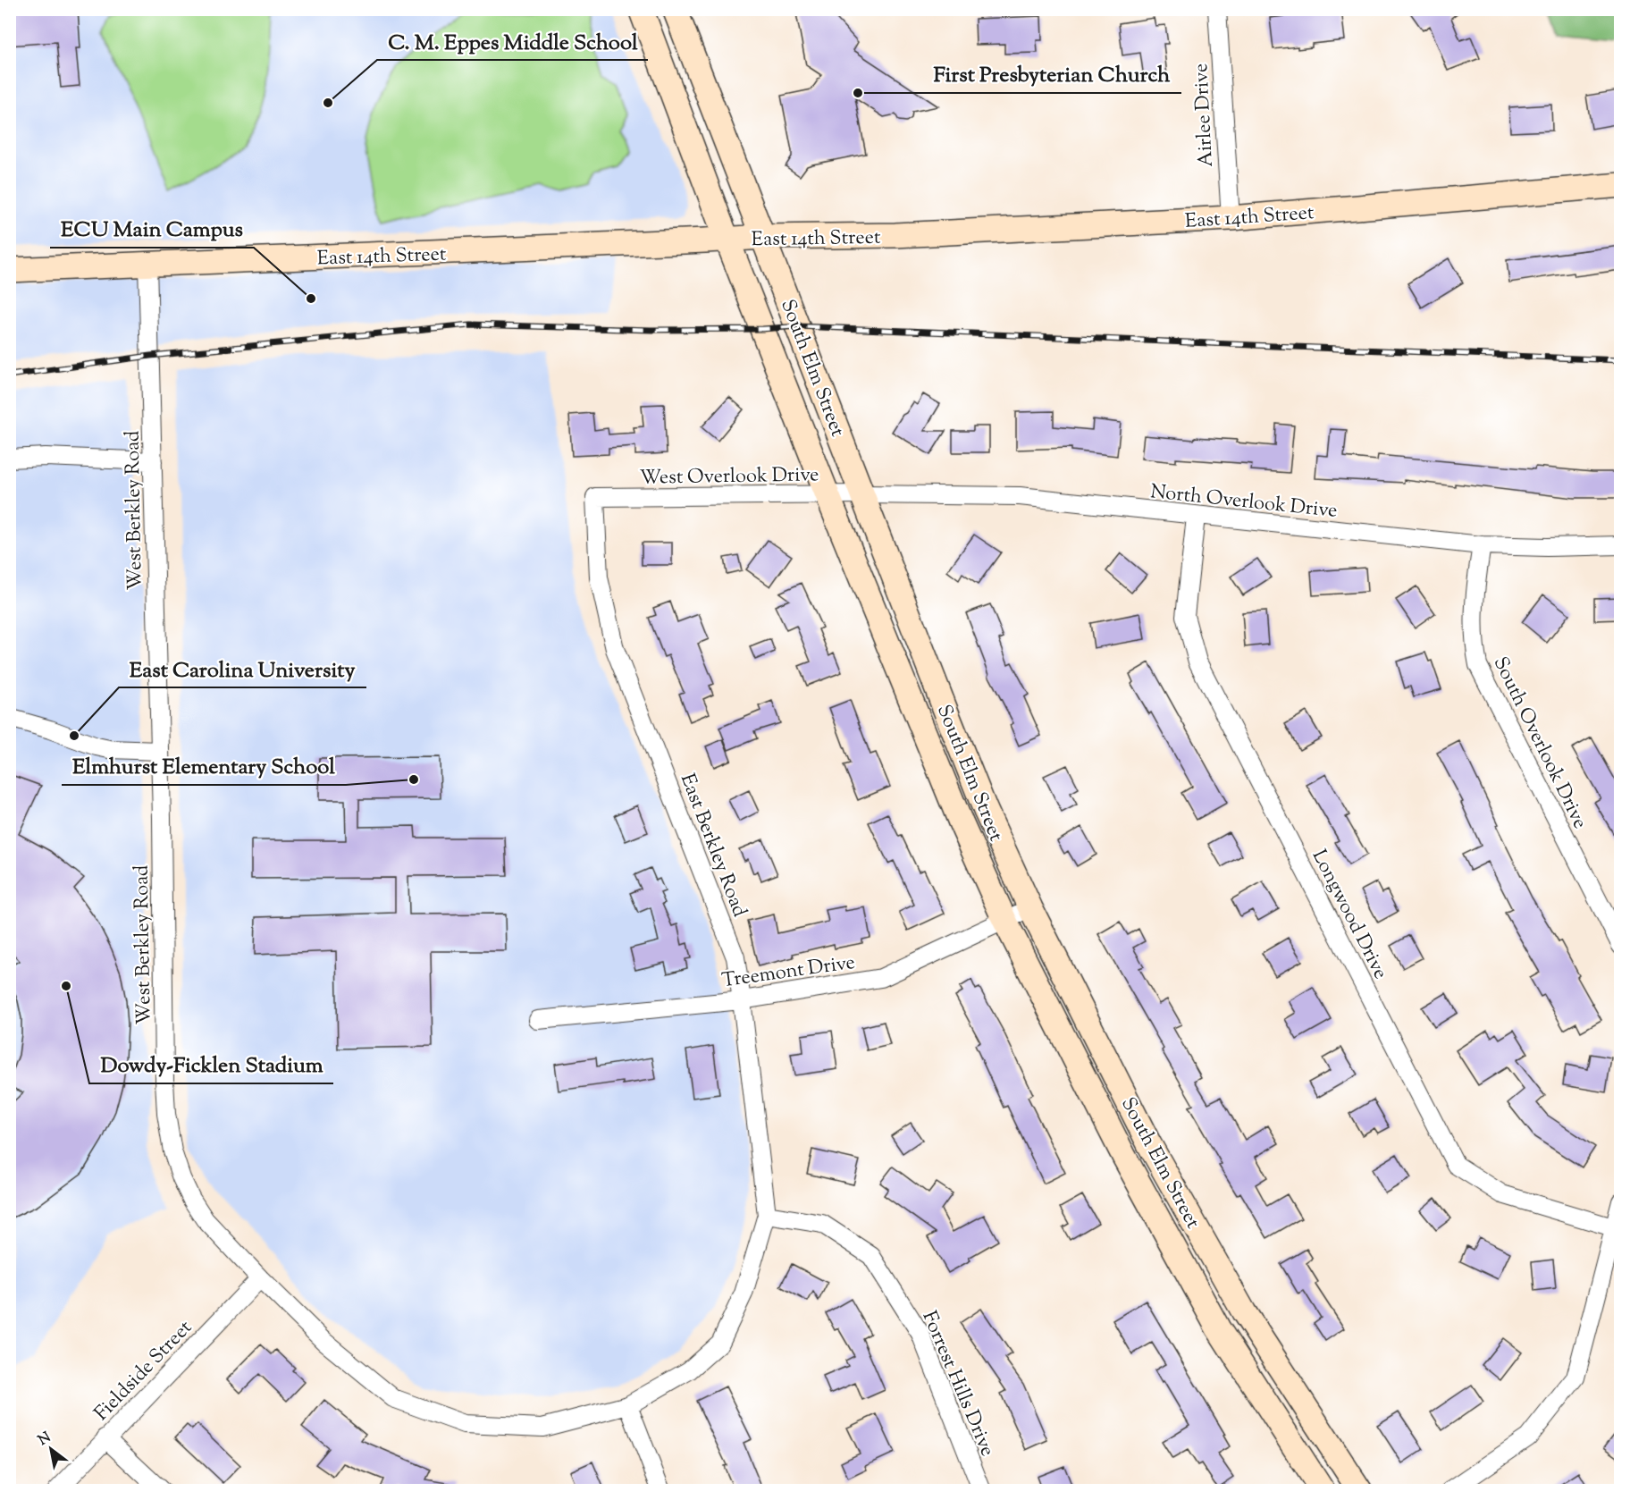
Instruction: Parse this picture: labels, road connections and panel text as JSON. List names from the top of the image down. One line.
{"streets":{"street":["Airlee Drive","East 14th Street","South Elm Street","West Overlook Drive","North Overlook Drive","West Berkley Road","South Overlook Drive","East Berkley Road","Longwood Drive","Treemont Drive","Fieldside Street","Forrest Hills Drive"]},"crossings":[["Airlee Drive","East 14th Street"],["East 14th Street","South Elm Street"],["East 14th Street","West Berkley Road"],["South Elm Street","West Overlook Drive"],["South Elm Street","North Overlook Drive"],["South Elm Street","Treemont Drive"],["West Overlook Drive","North Overlook Drive"],["West Overlook Drive","East Berkley Road"],["North Overlook Drive","South Overlook Drive"],["North Overlook Drive","Longwood Drive"],["West Berkley Road","East Berkley Road"],["West Berkley Road","Fieldside Street"],["West Berkley Road","Forrest Hills Drive"],["East Berkley Road","Treemont Drive"],["East Berkley Road","Forrest Hills Drive"]],"places":["First Presbyterian Church","C. M. Eppes Middle School","ECU Main Campus","East Carolina University","Elmhurst Elementary School","Dowdy-Ficklen Stadium"],"north":"top left"}
